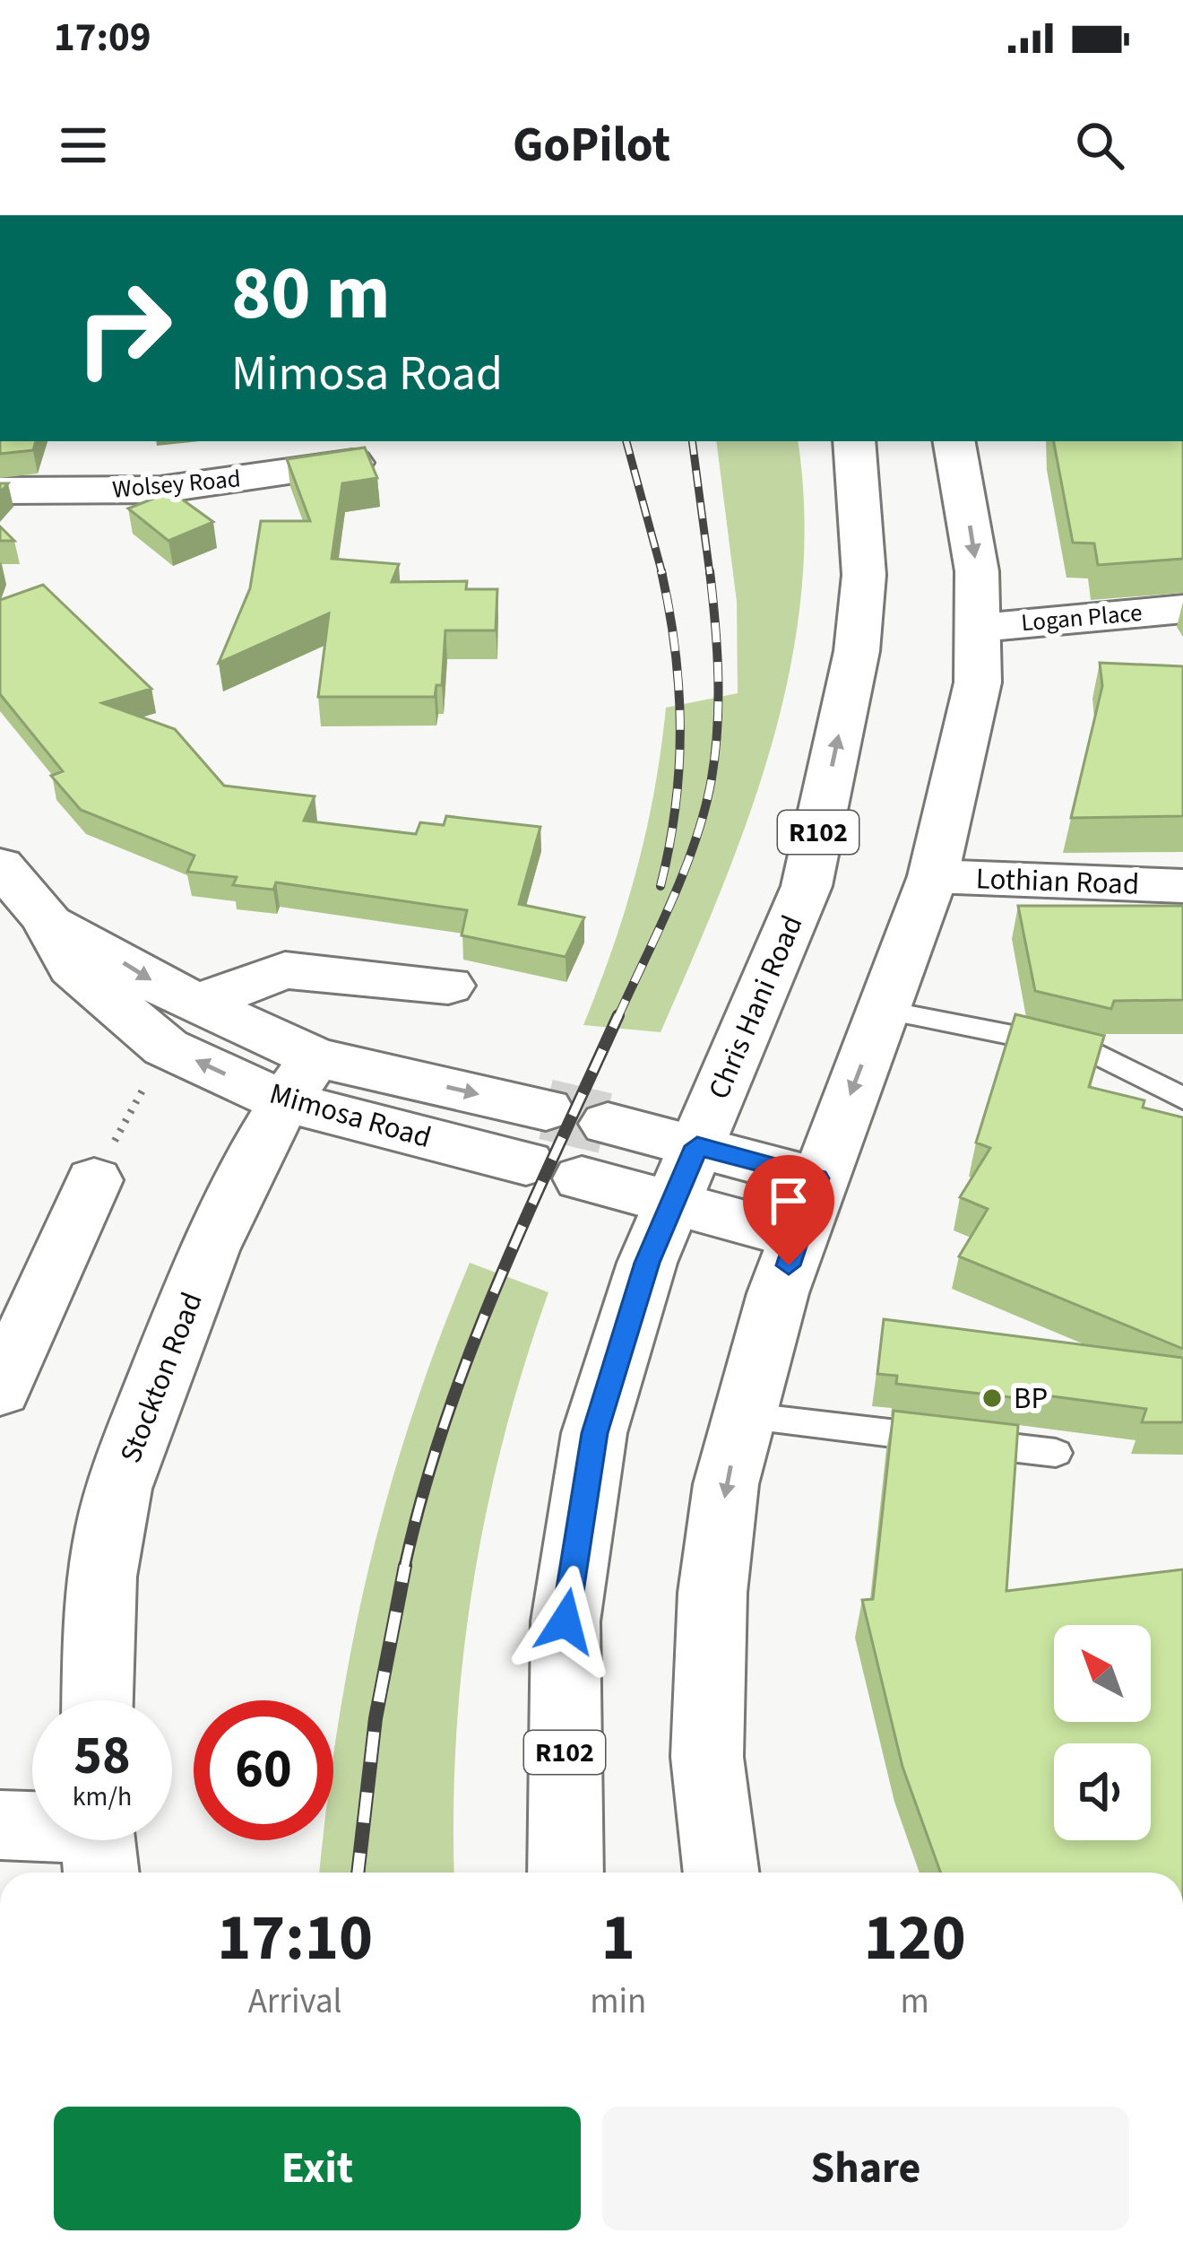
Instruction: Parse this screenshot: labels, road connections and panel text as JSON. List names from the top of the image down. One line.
{"streets":{"main road":["Wolsey Road","Logan Place","R102","Lothian Road","Chris Hani Road","Mimosa Road","Stockton Road"]},"crossings":[["Mimosa Road","Stockton Road"]],"places":["BP"],"north":"top left","page":{"status":"17:09","header":"GoPilot","turn":["80 m","Mimosa Road"],"speed":"58 km/h","limit":"60","eta":["17:10","Arrival","1","min","120","m"],"buttons":["Exit","Share"]}}
